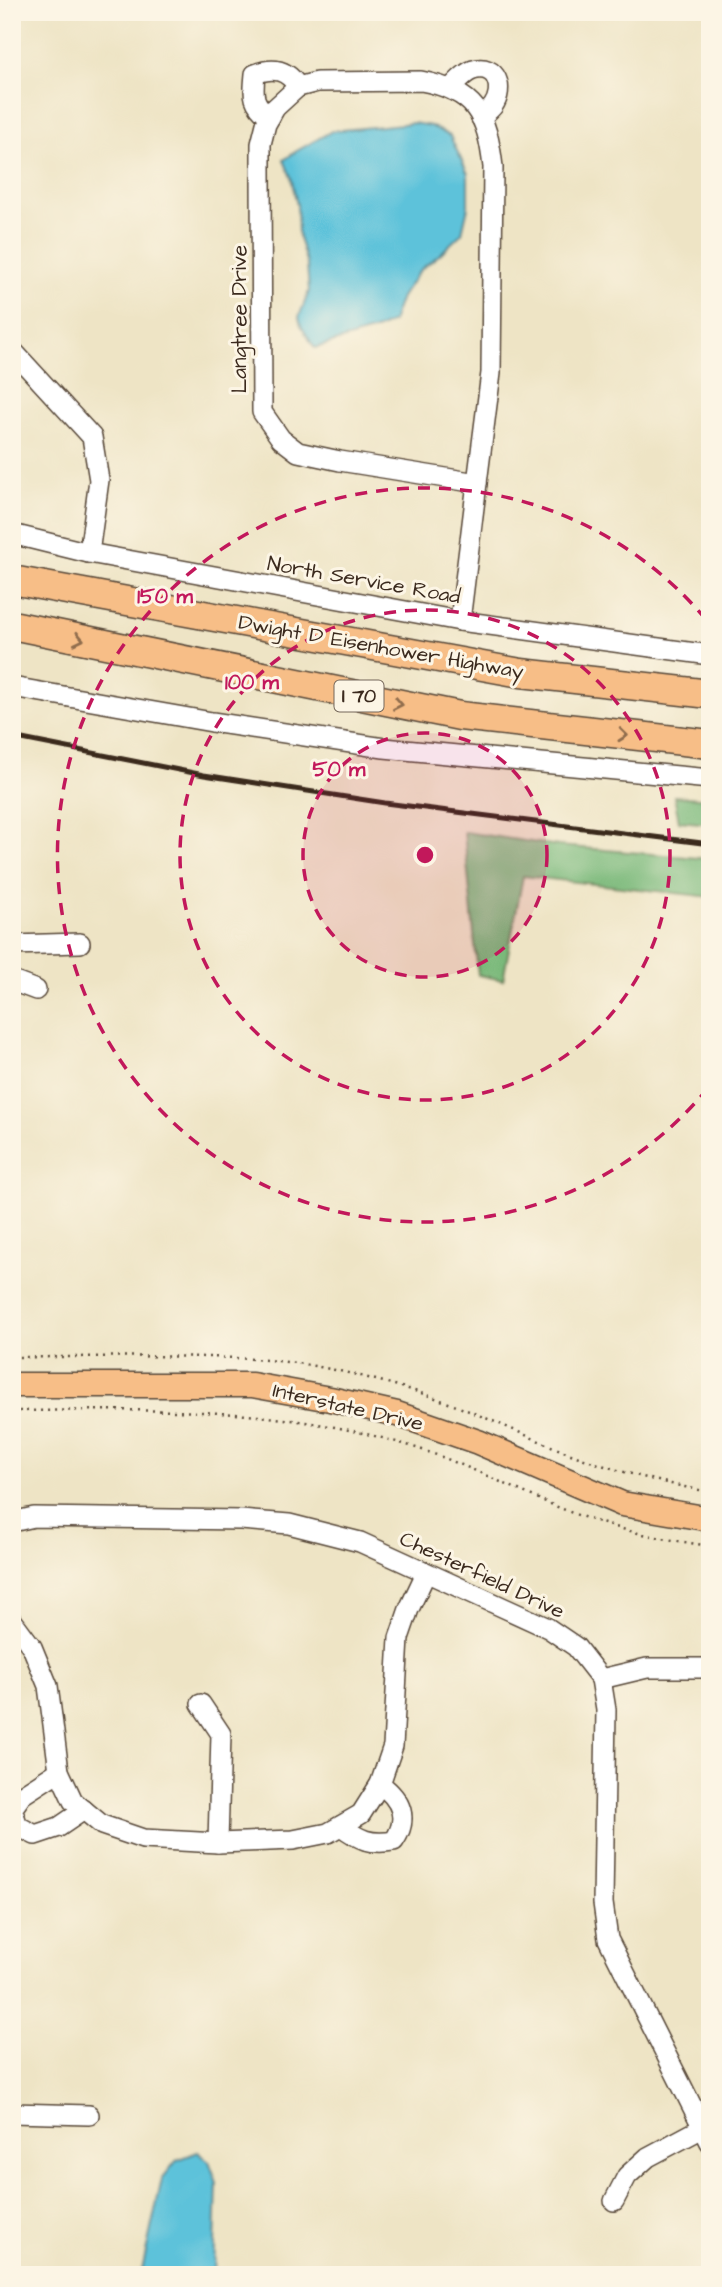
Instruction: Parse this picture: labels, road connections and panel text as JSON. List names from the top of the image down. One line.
{"streets":{"highway":["Dwight D Eisenhower Highway","I 70"],"main road":["Interstate Drive"],"street":["Langtree Drive","North Service Road","Chesterfield Drive"]},"rings":["150 m","100 m","50 m"]}
